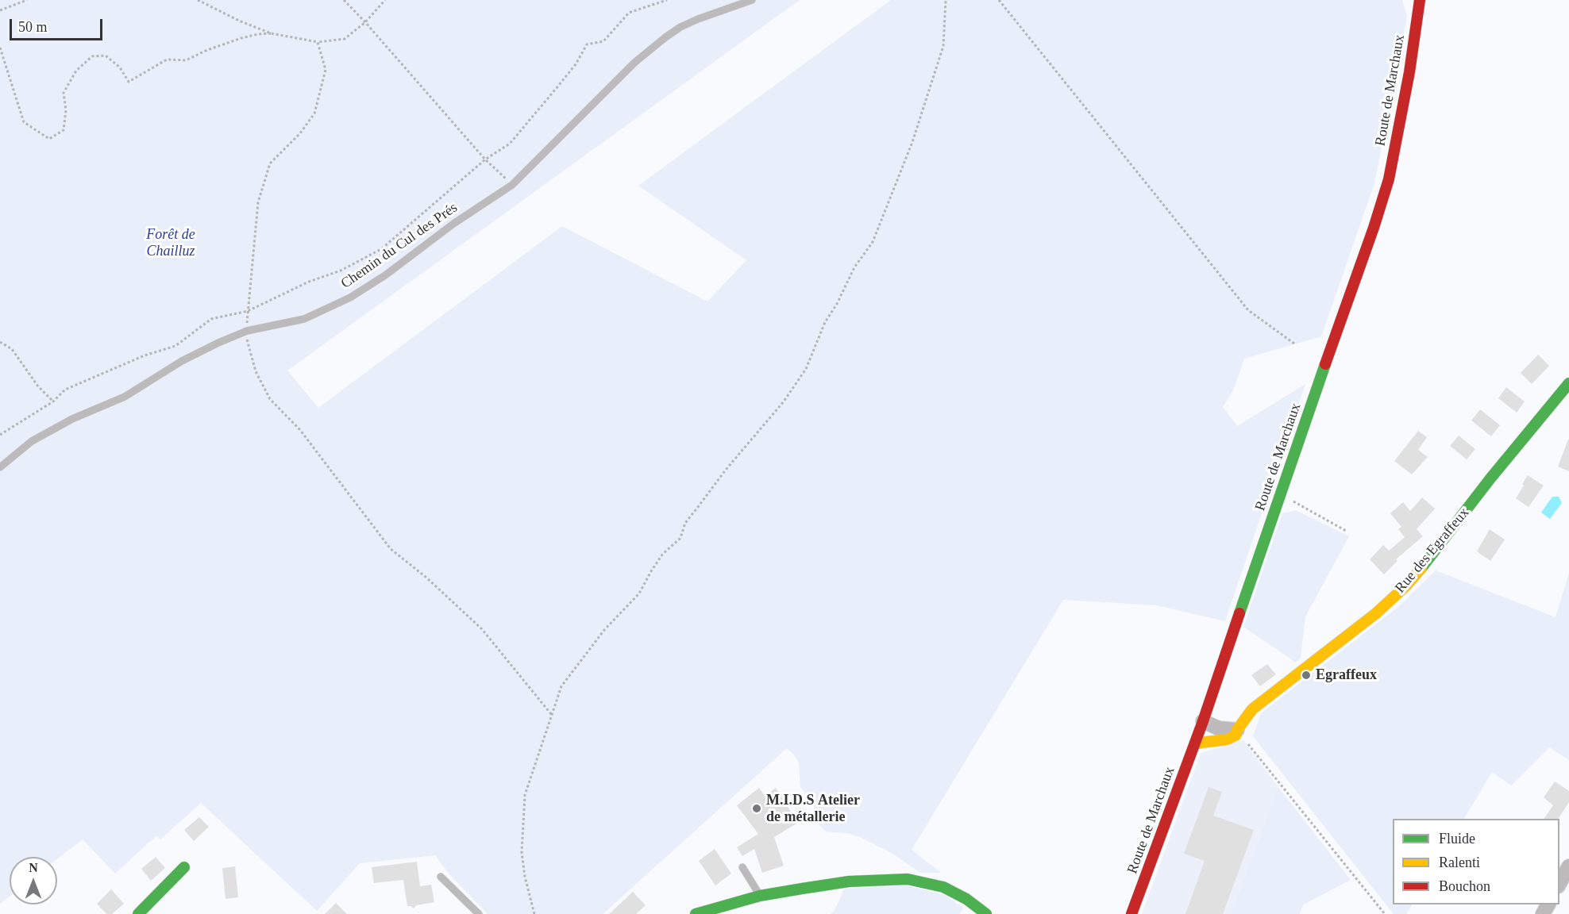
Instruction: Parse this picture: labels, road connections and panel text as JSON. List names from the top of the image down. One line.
{"streets":{"main road":["Route de Marchaux","Rue des Egraffeux"],"lane":["Chemin du Cul des Prés"]},"parks":["Forêt de Chailluz"],"places":["Egraffeux","M.I.D.S Atelier de métallerie"],"legend":["Fluide","Ralenti","Bouchon"],"scale_bar":"50 m","north":"top"}
